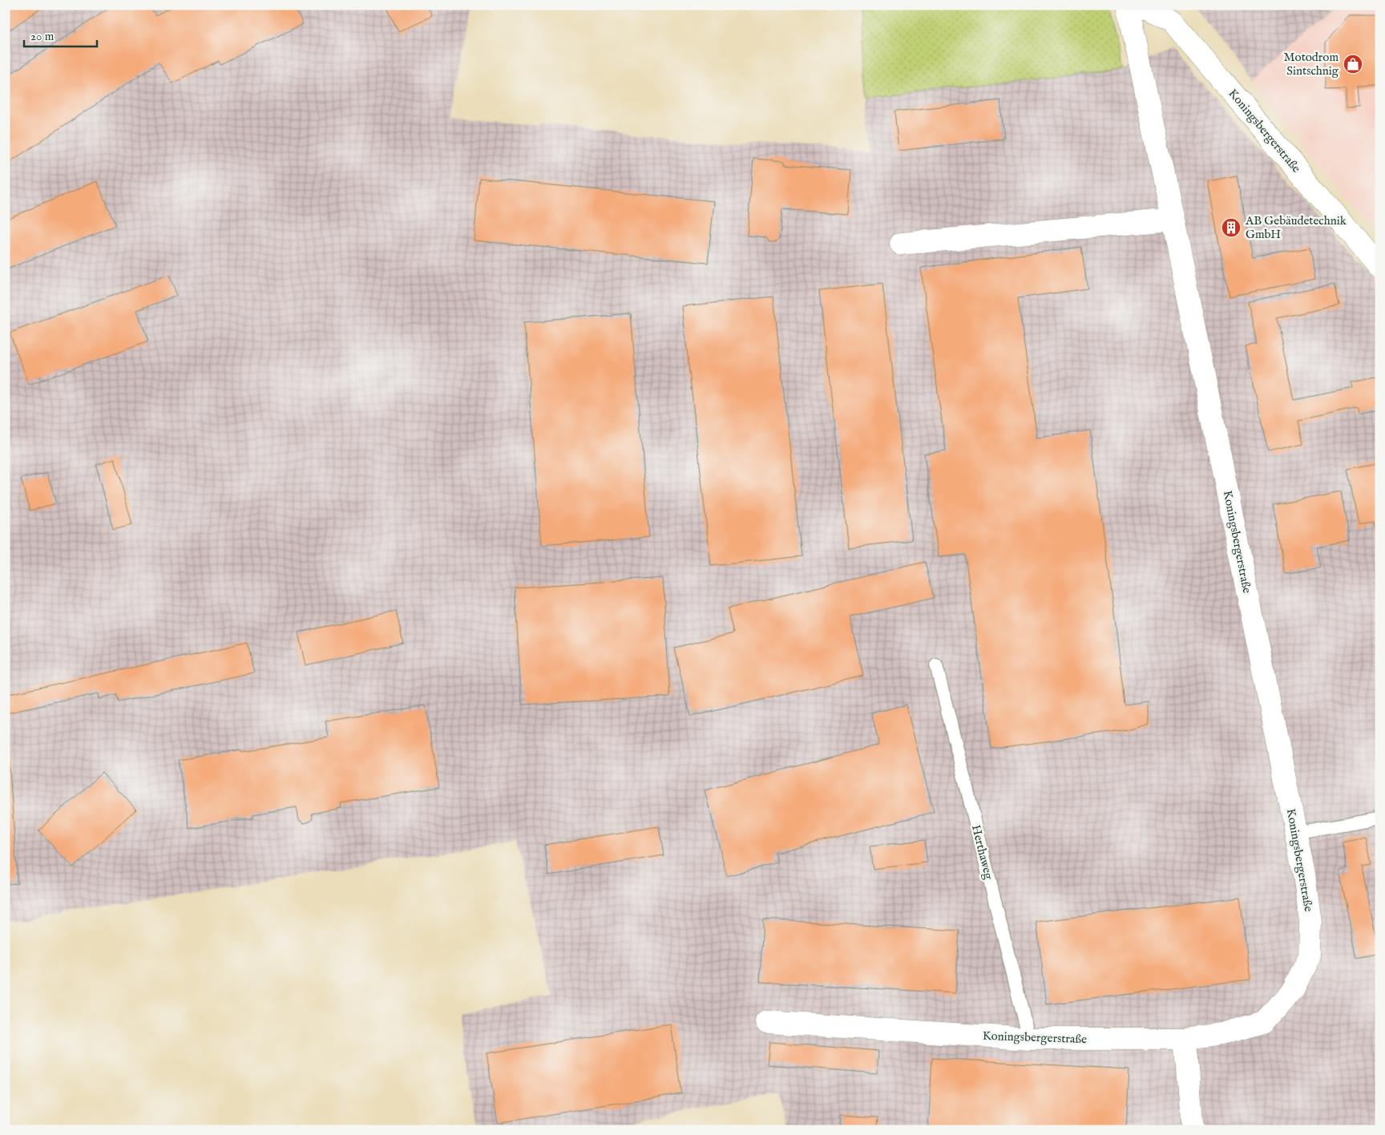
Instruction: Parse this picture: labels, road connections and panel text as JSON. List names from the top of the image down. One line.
{"streets":{"street":["Koningsbergerstraße"],"lane":["Herthaweg"]},"crossings":[["Koningsbergerstraße","Herthaweg"]],"places":{"shop":["Motodrom Sintschnig"],"building":["AB Gebäudetechnik GmbH"]},"scale_bar":"20 m"}
